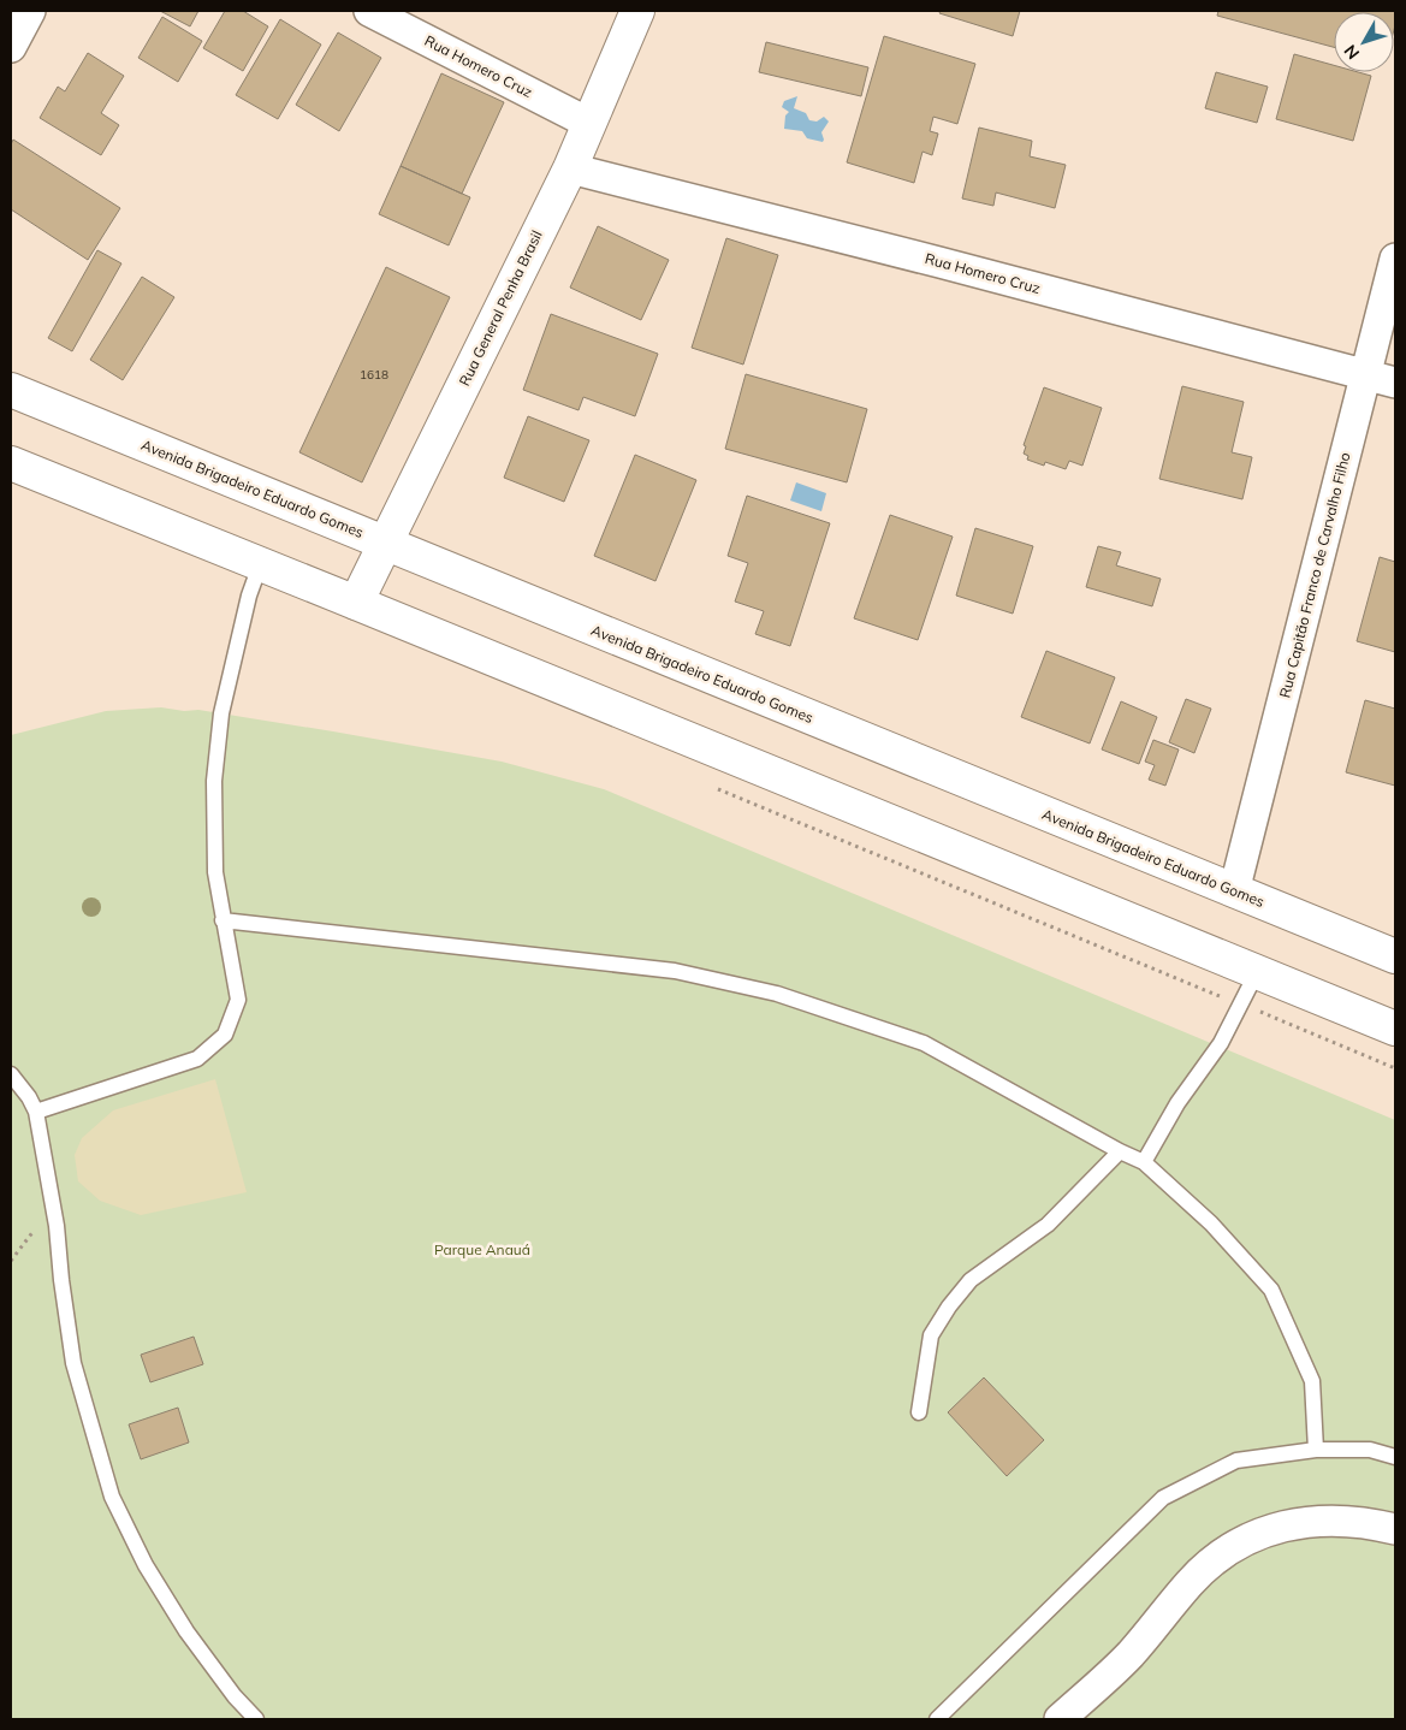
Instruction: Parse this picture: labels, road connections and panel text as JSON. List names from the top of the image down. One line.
{"streets":{"main road":["Rua General Penha Brasil","Avenida Brigadeiro Eduardo Gomes"],"street":["Rua Homero Cruz","Rua Capitão Franco de Carvalho Filho"]},"crossings":[["Rua Homero Cruz","Rua General Penha Brasil"],["Rua Homero Cruz","Rua Capitão Franco de Carvalho Filho"],["Rua General Penha Brasil","Avenida Brigadeiro Eduardo Gomes"],["Avenida Brigadeiro Eduardo Gomes","Rua Capitão Franco de Carvalho Filho"]],"parks":["Parque Anauá"],"house_numbers":["1618"],"north":"bottom left"}
